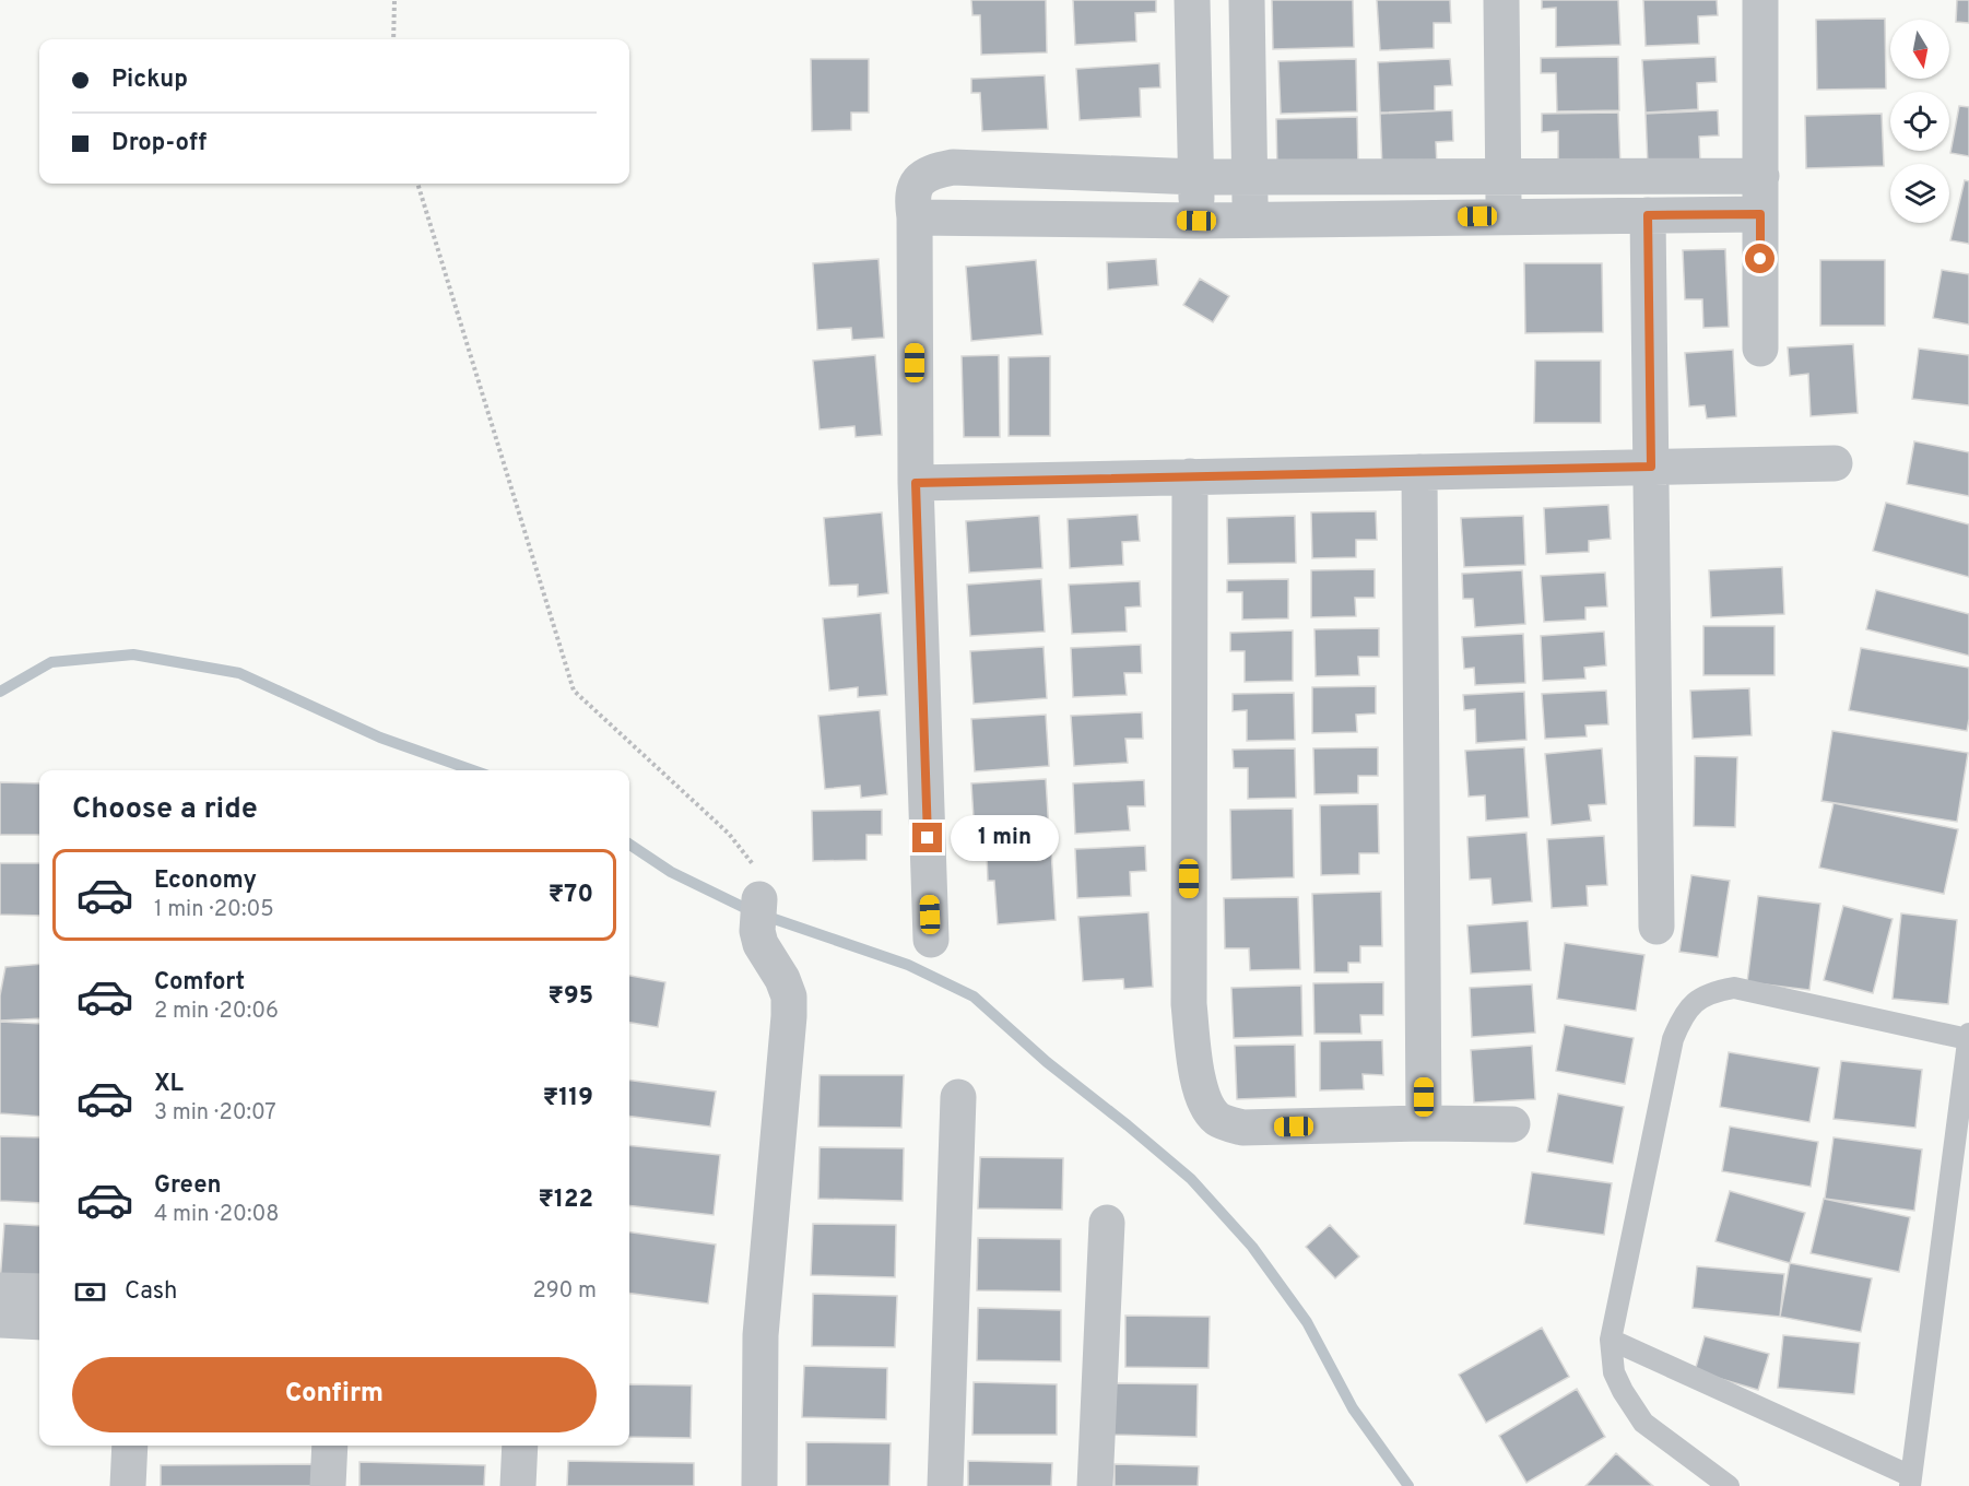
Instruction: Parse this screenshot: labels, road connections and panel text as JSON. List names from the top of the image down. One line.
{"north":"bottom","page":{"banner":["Pickup","Drop-off"],"heading":"Choose a ride","bubble":"1 min","list":[{"name":"Economy","note":"1 min · 20:05","value":"₹70"},{"name":"Comfort","note":"2 min · 20:06","value":"₹95"},{"name":"XL","note":"3 min · 20:07","value":"₹119"},{"name":"Green","note":"4 min · 20:08","value":"₹122"}],"pay":["Cash","290 m"],"buttons":"Confirm"}}
